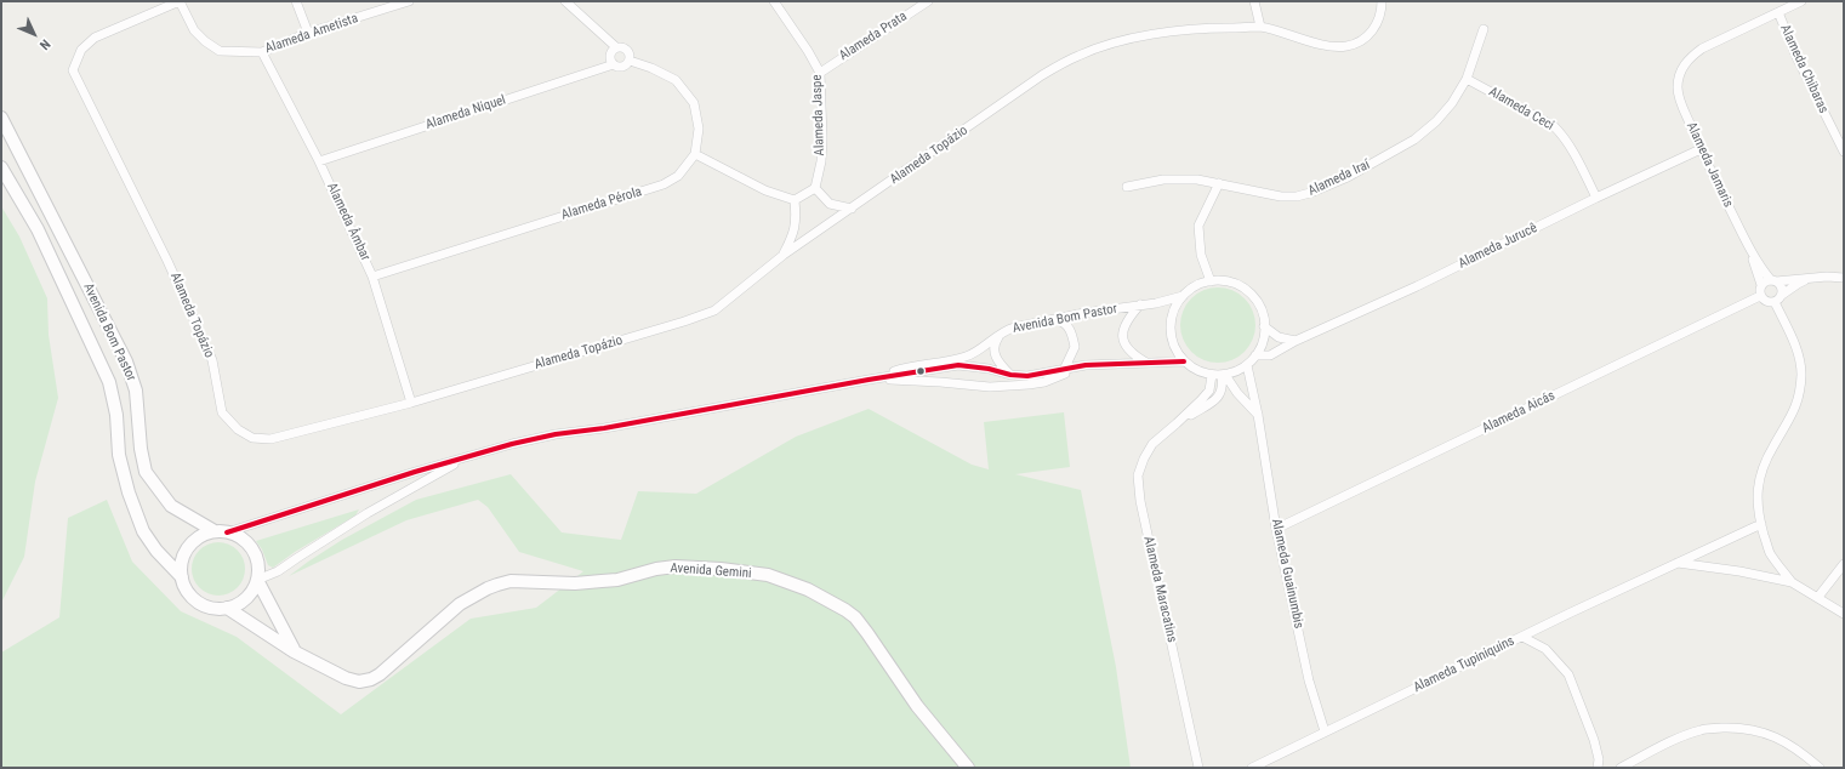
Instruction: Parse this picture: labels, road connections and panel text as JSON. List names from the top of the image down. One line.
{"streets":{"street":["Alameda Ametista","Alameda Prata","Alameda Chibaras","Alameda Ceci","Alameda Niquel","Alameda Jaspe","Alameda Topázio","Alameda Jamaris","Alameda Iraí","Alameda Pérola","Alameda Âmbar","Alameda Jurucê","Avenida Bom Pastor","Alameda Aicás","Avenida Gemini","Alameda Guainumbis","Alameda Maracatins","Alameda Tupiniquins"]},"crossings":[["Alameda Ametista","Alameda Topázio"],["Alameda Ametista","Alameda Âmbar"],["Alameda Prata","Alameda Jaspe"],["Alameda Chibaras","Alameda Jamaris"],["Alameda Ceci","Alameda Iraí"],["Alameda Ceci","Alameda Jurucê"],["Alameda Niquel","Alameda Pérola"],["Alameda Niquel","Alameda Âmbar"],["Alameda Topázio","Alameda Âmbar"],["Alameda Jamaris","Alameda Jurucê"],["Alameda Jamaris","Alameda Aicás"],["Alameda Pérola","Alameda Âmbar"],["Alameda Jurucê","Avenida Bom Pastor"],["Alameda Jurucê","Alameda Guainumbis"],["Alameda Jurucê","Alameda Maracatins"],["Avenida Bom Pastor","Avenida Gemini"],["Avenida Bom Pastor","Alameda Guainumbis"],["Avenida Bom Pastor","Alameda Maracatins"],["Alameda Aicás","Alameda Guainumbis"],["Alameda Guainumbis","Alameda Maracatins"],["Alameda Guainumbis","Alameda Tupiniquins"]],"north":"bottom right"}
